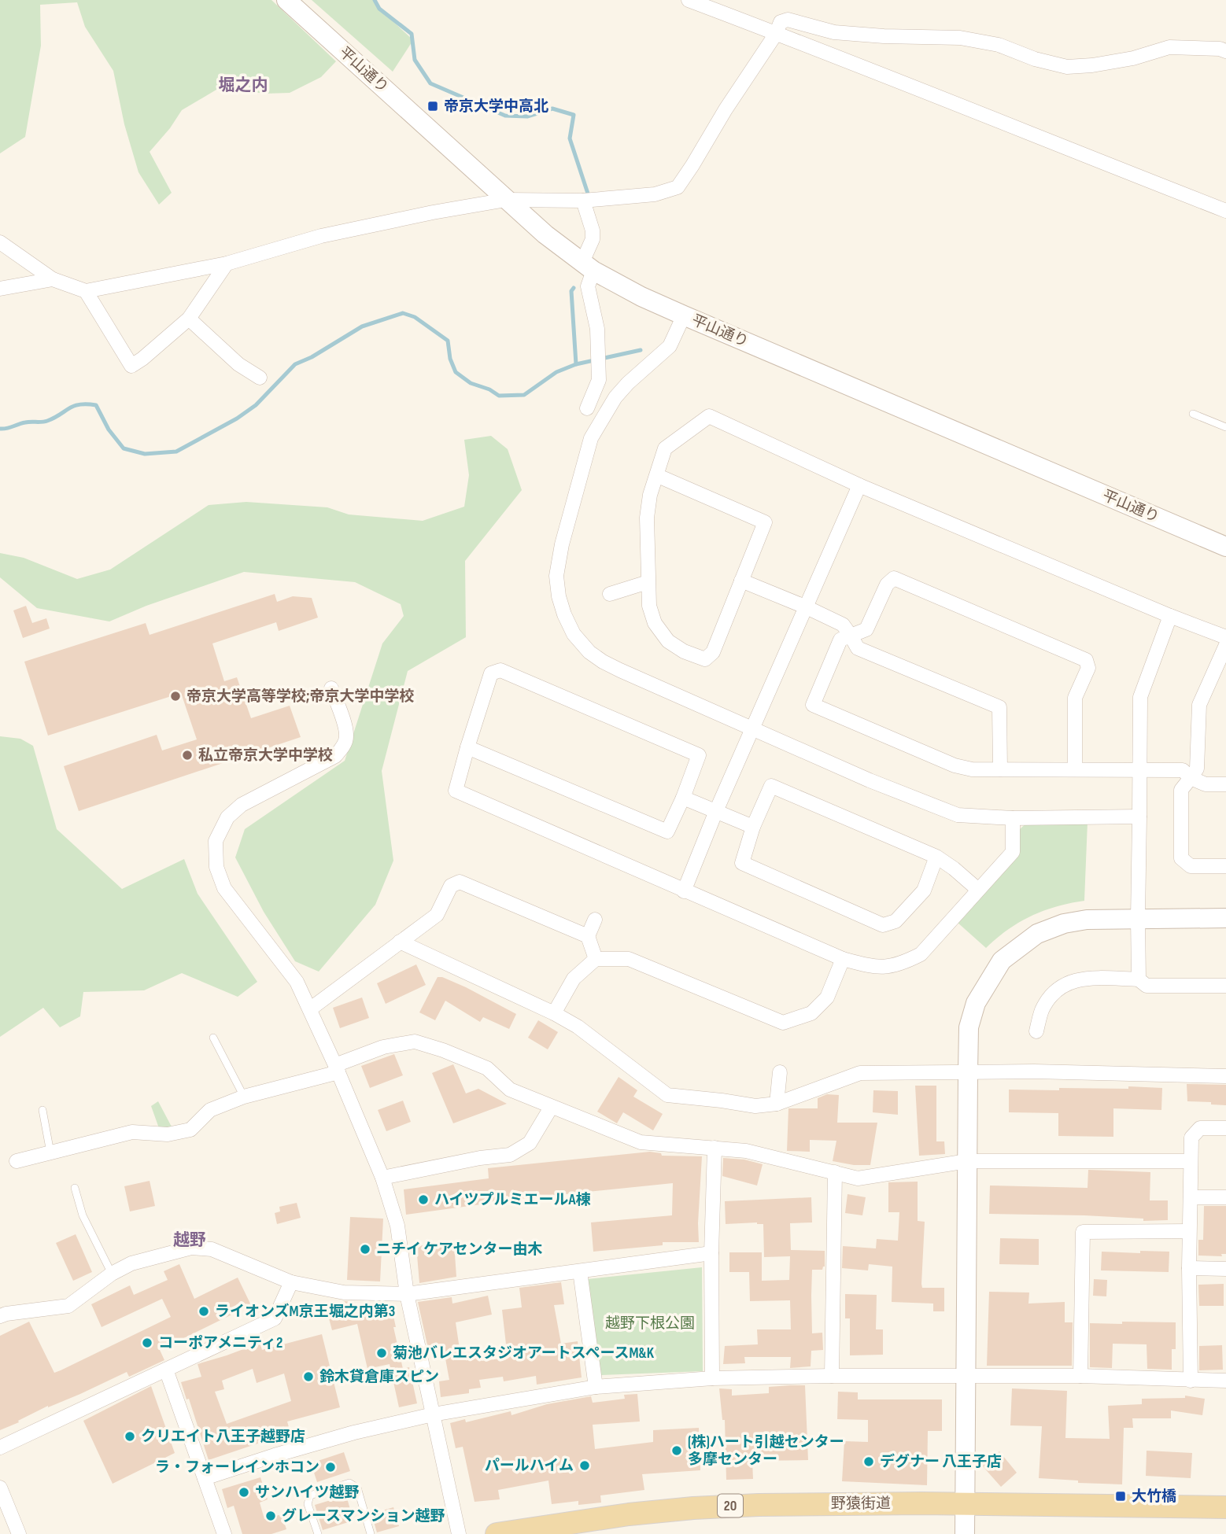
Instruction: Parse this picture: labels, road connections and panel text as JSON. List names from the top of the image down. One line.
{"streets":{"main road":["平山通り","野猿街道","20"]},"districts":["堀之内","越野"],"parks":["越野下根公園"],"places":{"transit":["帝京大学中高北","大竹橋"],"other":["帝京大学高等学校;帝京大学中学校","私立帝京大学中学校","ハイツプルミエールA棟","ニチイ ケアセンター由木","ライオンズM京王堀之内第3","コーポアメニティ2","菊池バレエスタジオアートスペースM&K","鈴木貸倉庫スピン","クリエイト八王子越野店","(株)ハート引越センター 多摩センター","デグナー 八王子店","パールハイム","ラ・フォーレインホコン","サンハイツ越野","グレースマンション越野"]}}
